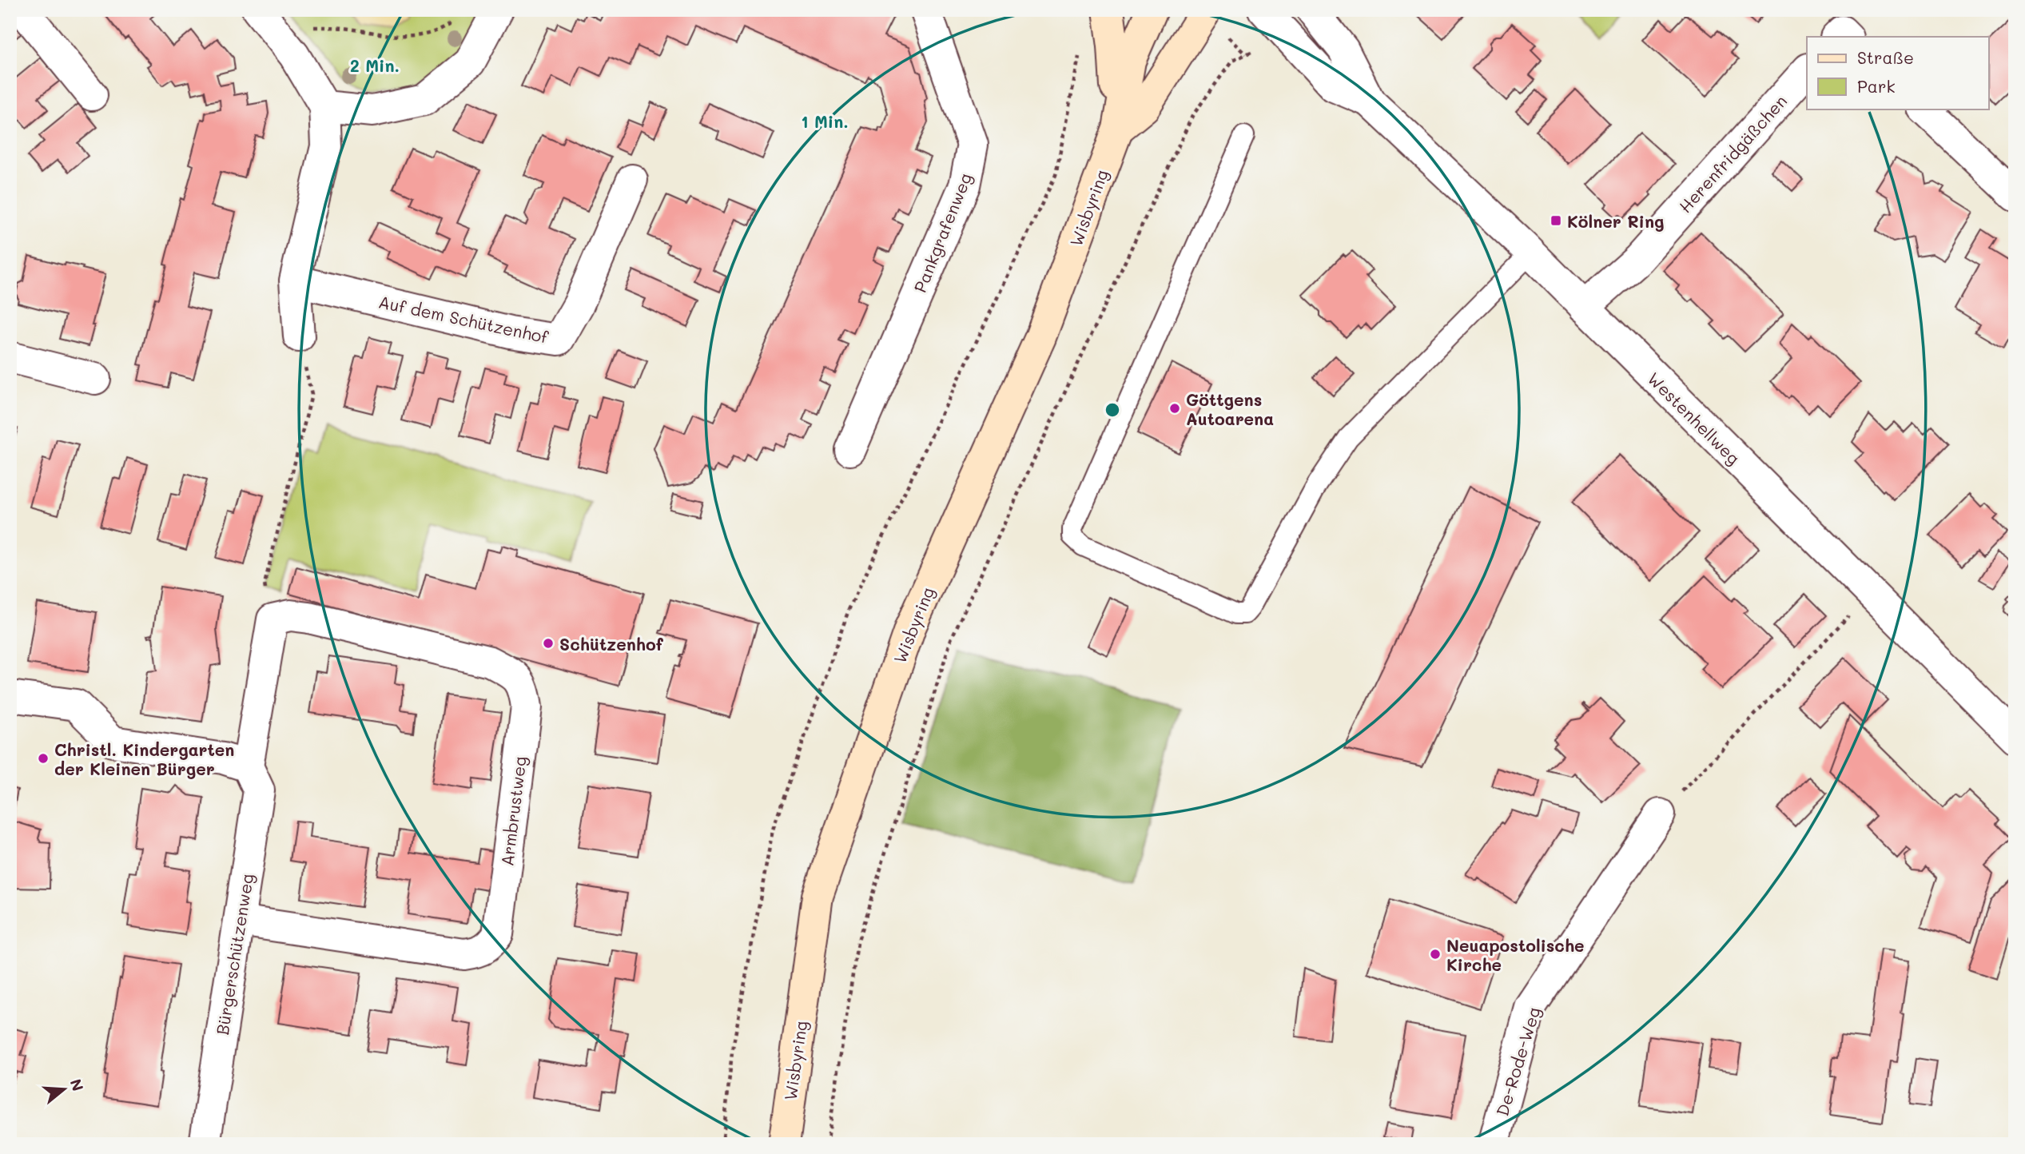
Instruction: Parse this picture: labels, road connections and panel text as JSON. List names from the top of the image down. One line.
{"streets":{"main road":["Wisbyring"],"street":["Herenfridgäßchen","Pankgrafenweg","Auf dem Schützenhof","Westenhellweg","Armbrustweg","Bürgerschützenweg","De-Rode-Weg"]},"crossings":[["Herenfridgäßchen","Westenhellweg"],["Armbrustweg","Bürgerschützenweg"]],"places":{"transit":["Kölner Ring"],"other":["Göttgens Autoarena","Schützenhof","Christl. Kindergarten der Kleinen Bürger","Neuapostolische Kirche"]},"legend":["Straße","Park"],"north":"right","rings":["2 Min.","1 Min."]}
